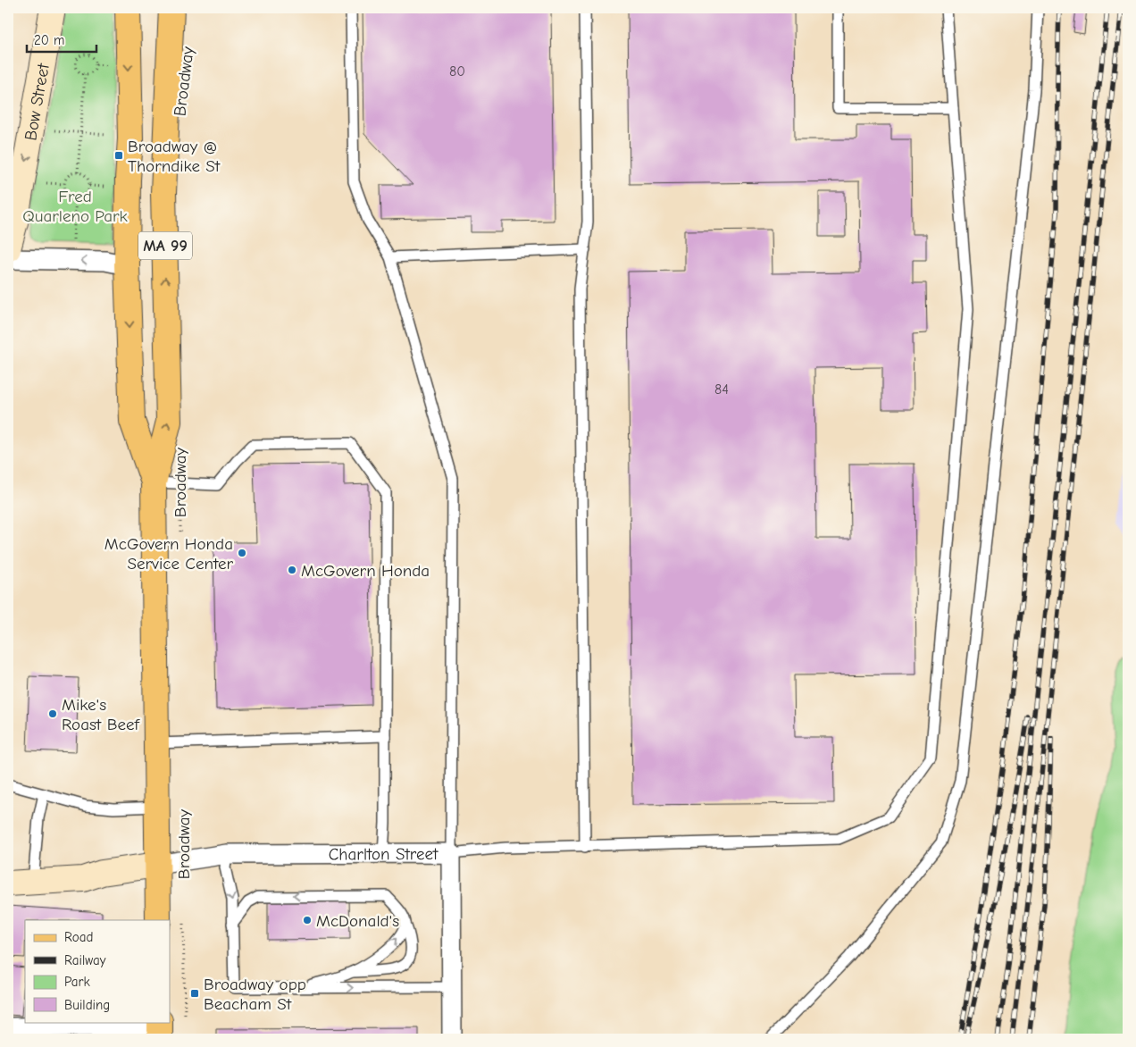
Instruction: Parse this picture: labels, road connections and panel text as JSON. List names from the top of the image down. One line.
{"streets":{"main road":["Broadway","Bow Street","MA 99"],"street":["Charlton Street"]},"crossings":[["Broadway","Charlton Street"]],"one_way":["Bow Street"],"parks":["Fred Quarleno Park"],"places":{"transit":["Broadway @ Thorndike St","Broadway opp Beacham St"],"other":["McGovern Honda Service Center","McGovern Honda","Mike's Roast Beef","McDonald's"]},"house_numbers":["80","84"],"legend":["Road","Railway","Park","Building"],"scale_bar":"20 m"}
